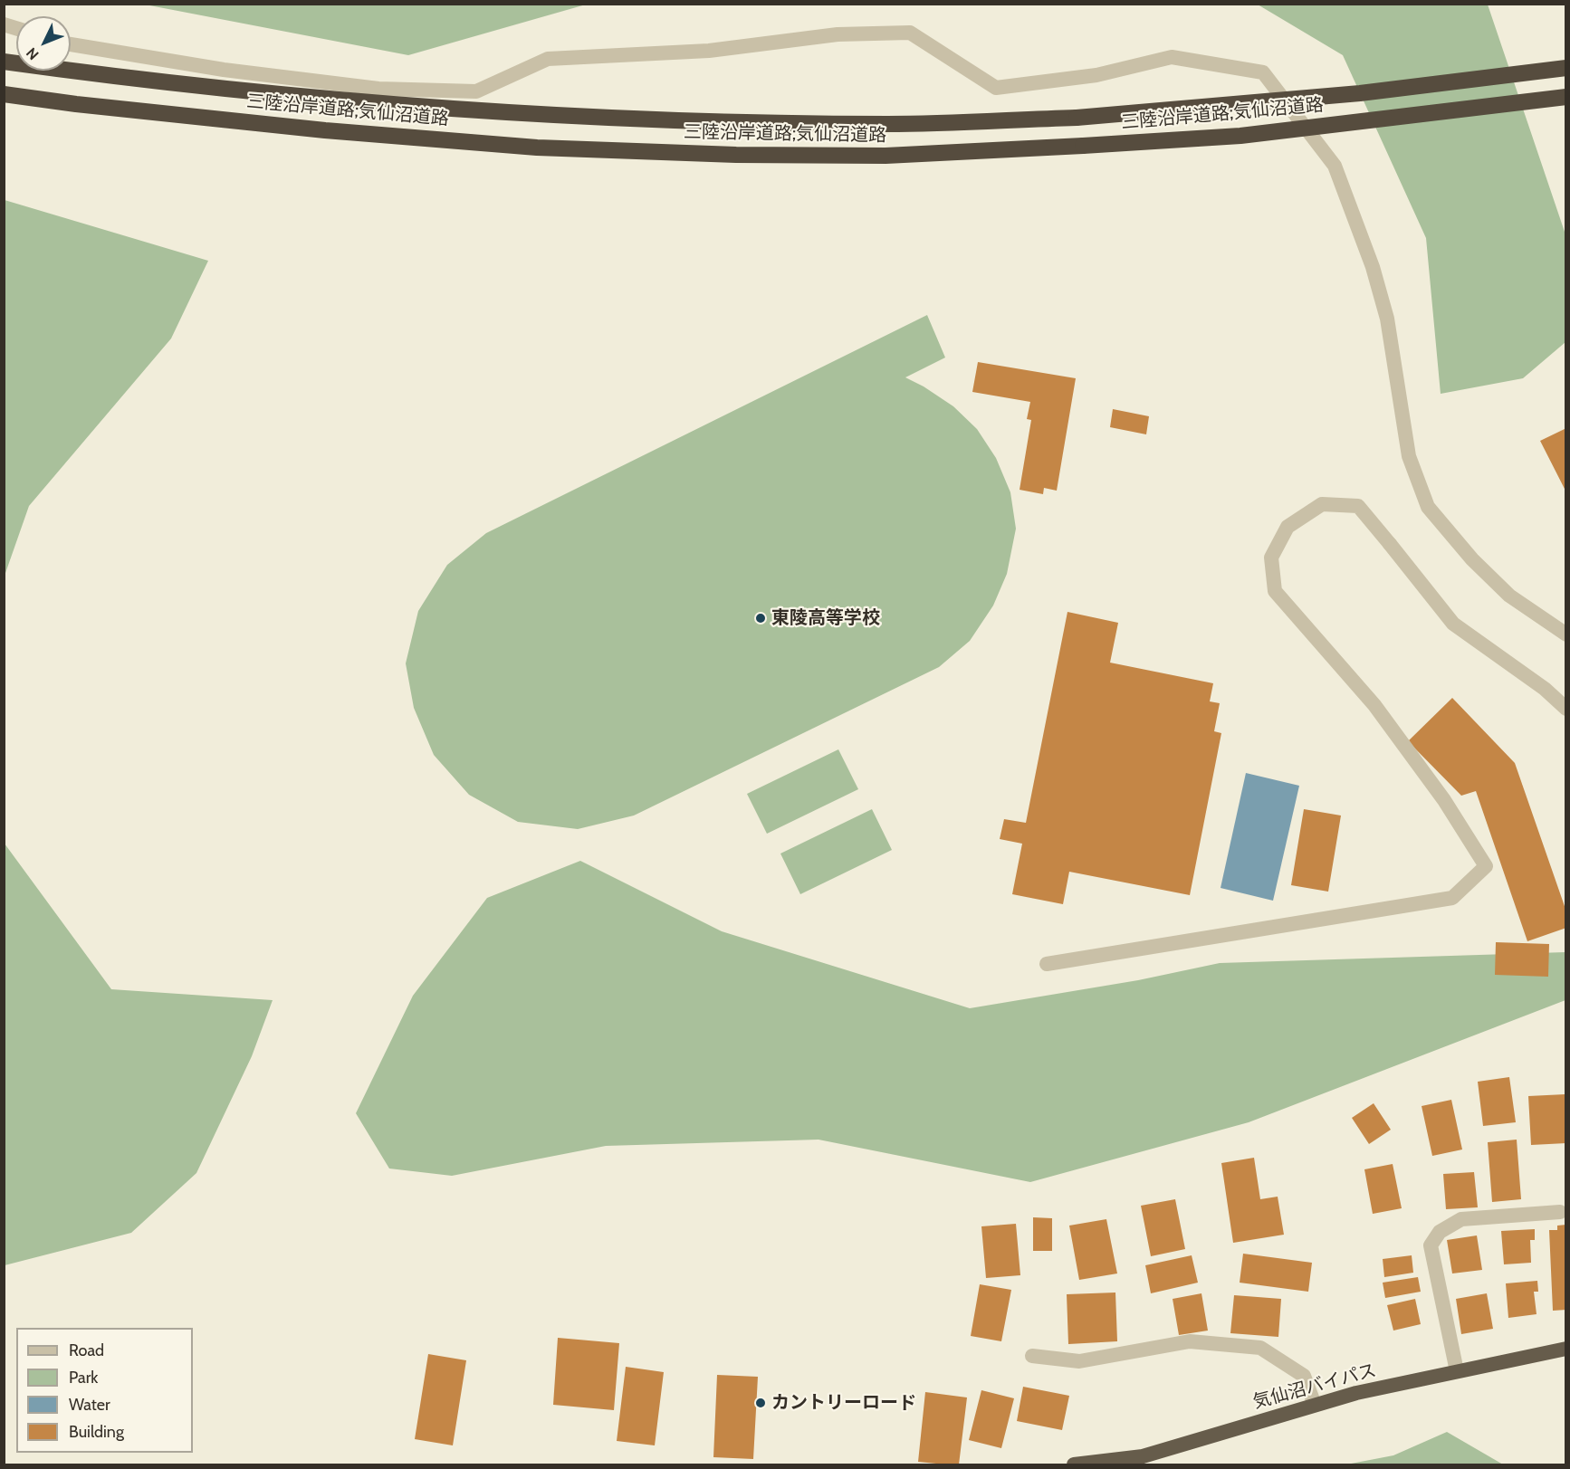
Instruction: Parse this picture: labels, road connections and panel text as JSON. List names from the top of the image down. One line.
{"streets":{"highway":["三陸沿岸道路;気仙沼道路","気仙沼バイパス"]},"places":["東陵高等学校","カントリーロード"],"legend":["Road","Park","Water","Building"],"north":"bottom left"}
